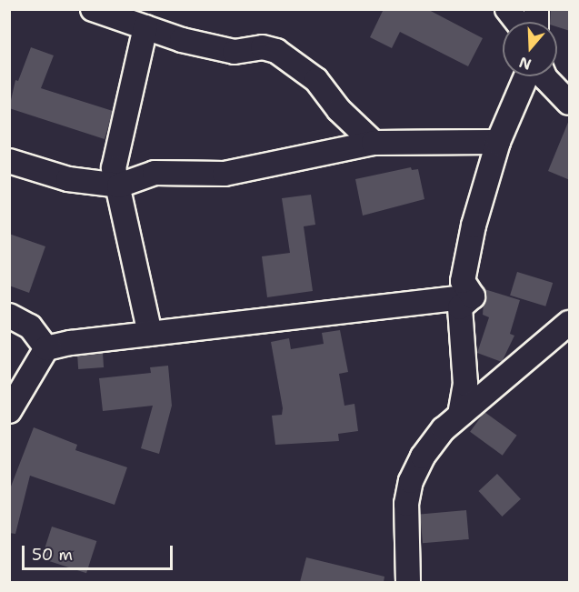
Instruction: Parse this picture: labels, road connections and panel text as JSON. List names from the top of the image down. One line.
{"scale_bar":"50 m","north":"bottom"}
